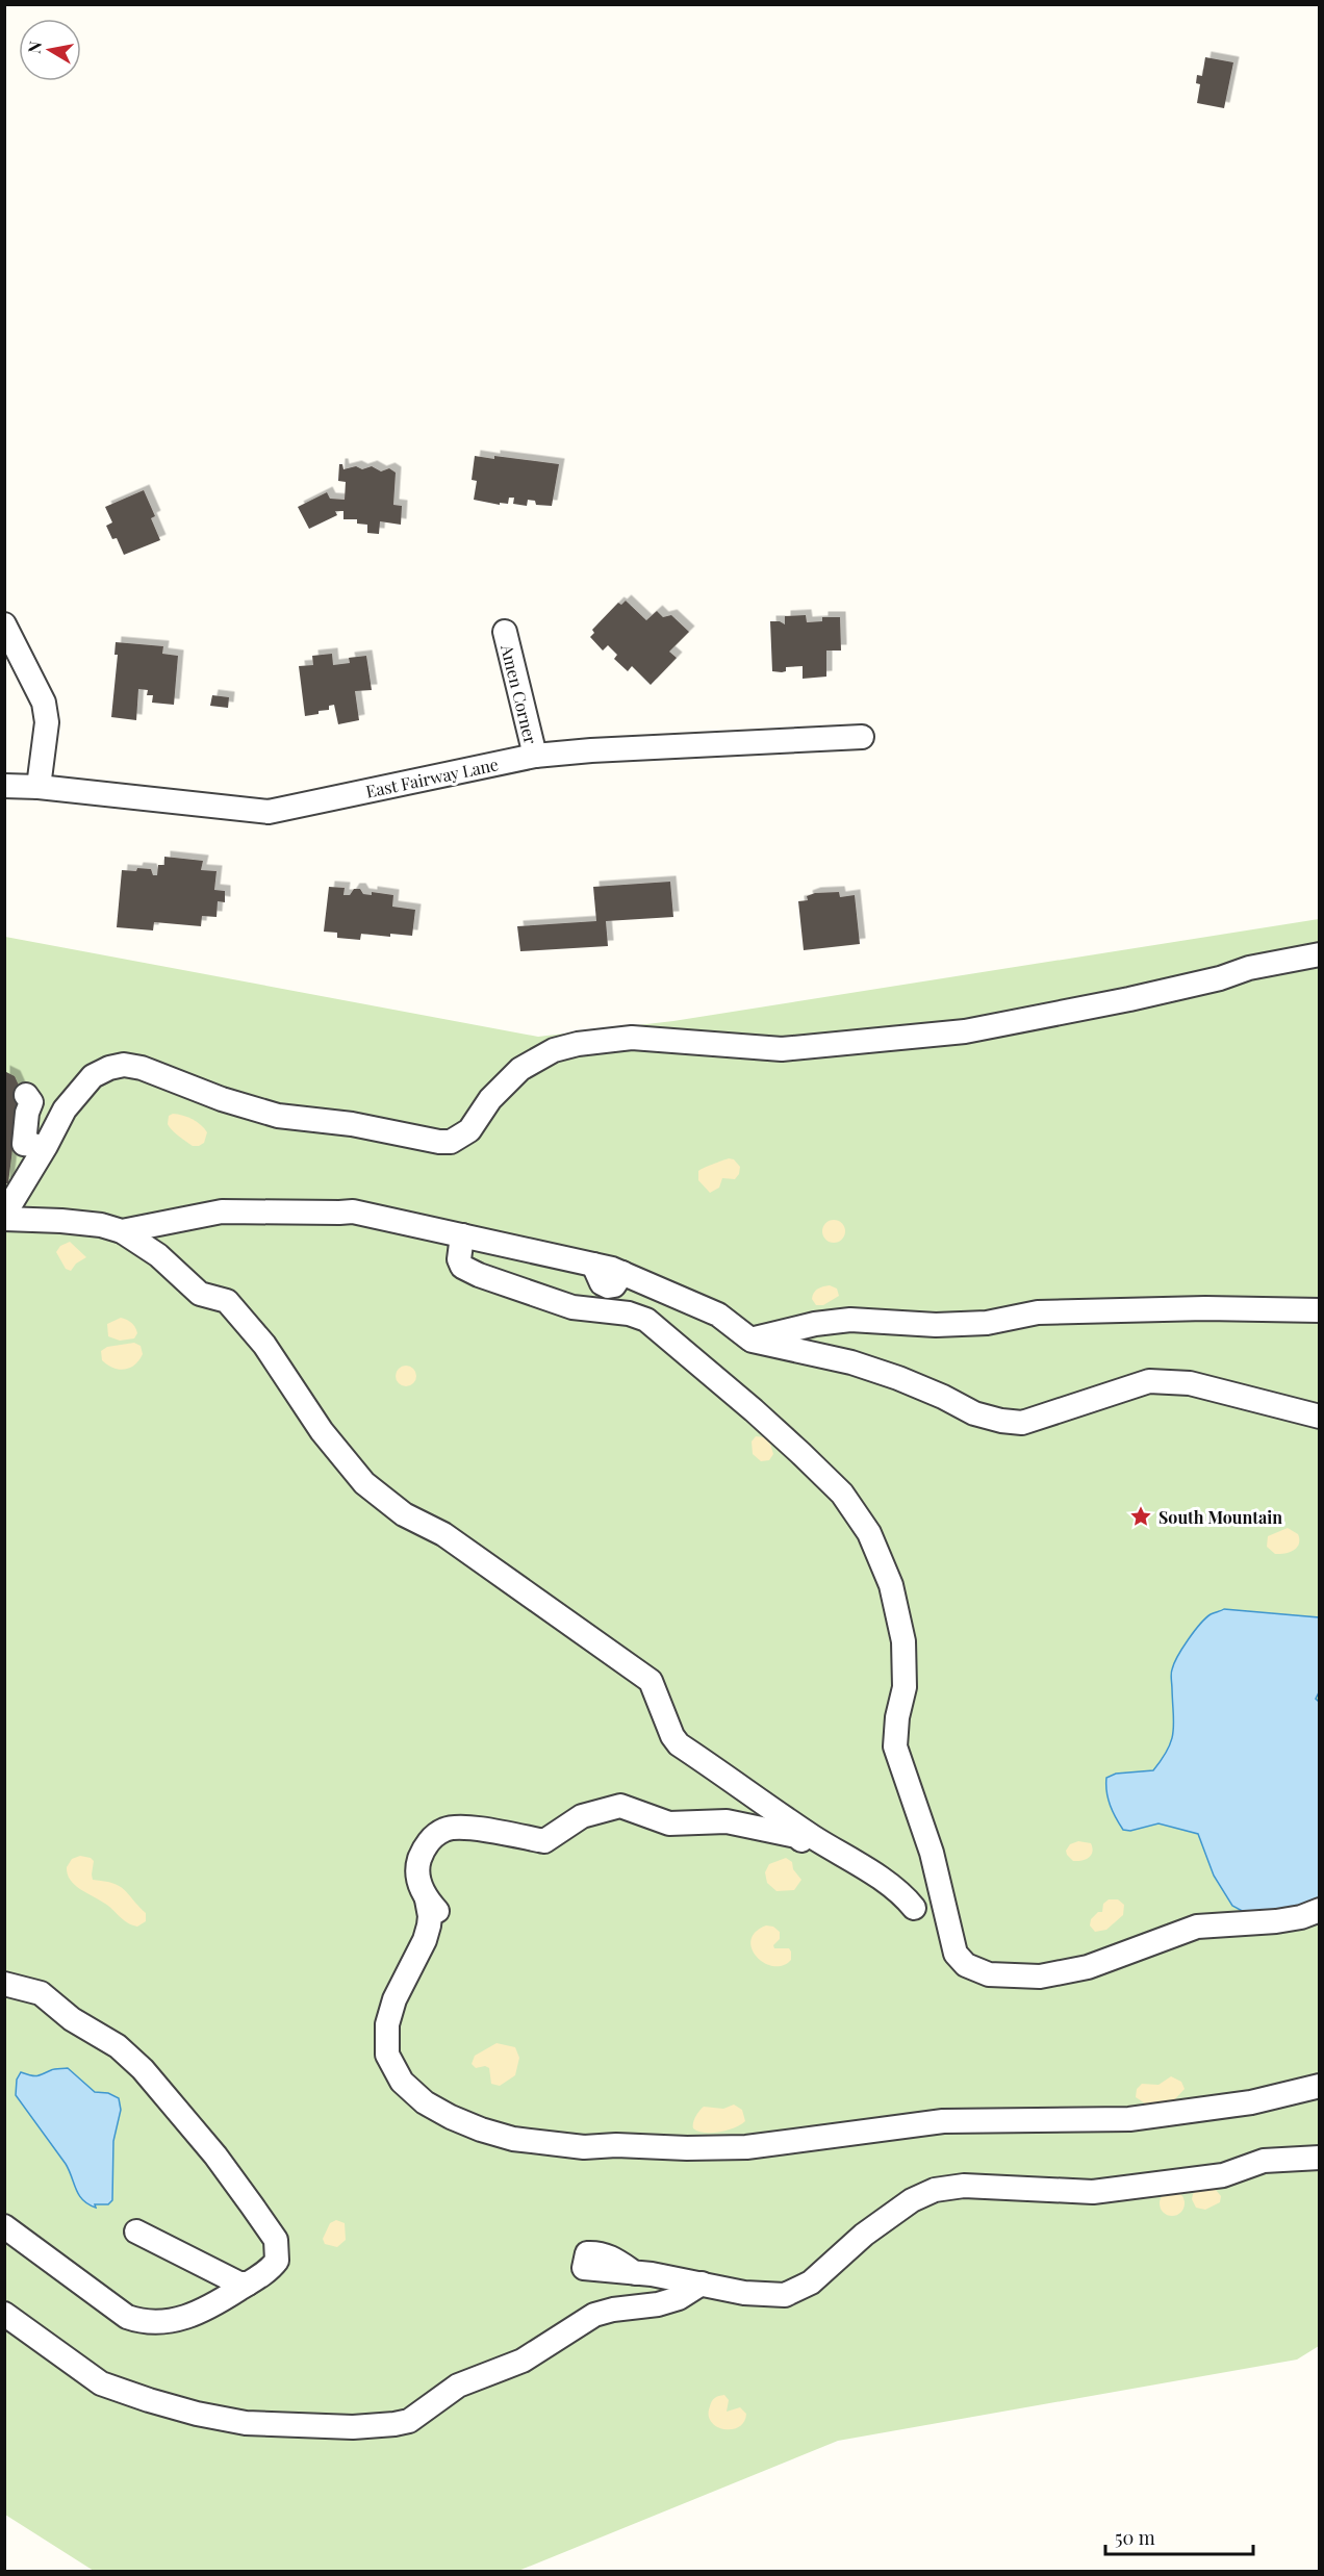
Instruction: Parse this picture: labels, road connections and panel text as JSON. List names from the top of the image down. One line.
{"streets":{"street":["Amen Corner","East Fairway Lane"]},"crossings":[["Amen Corner","East Fairway Lane"]],"places":{"place":["South Mountain"]},"scale_bar":"50 m","north":"left"}
